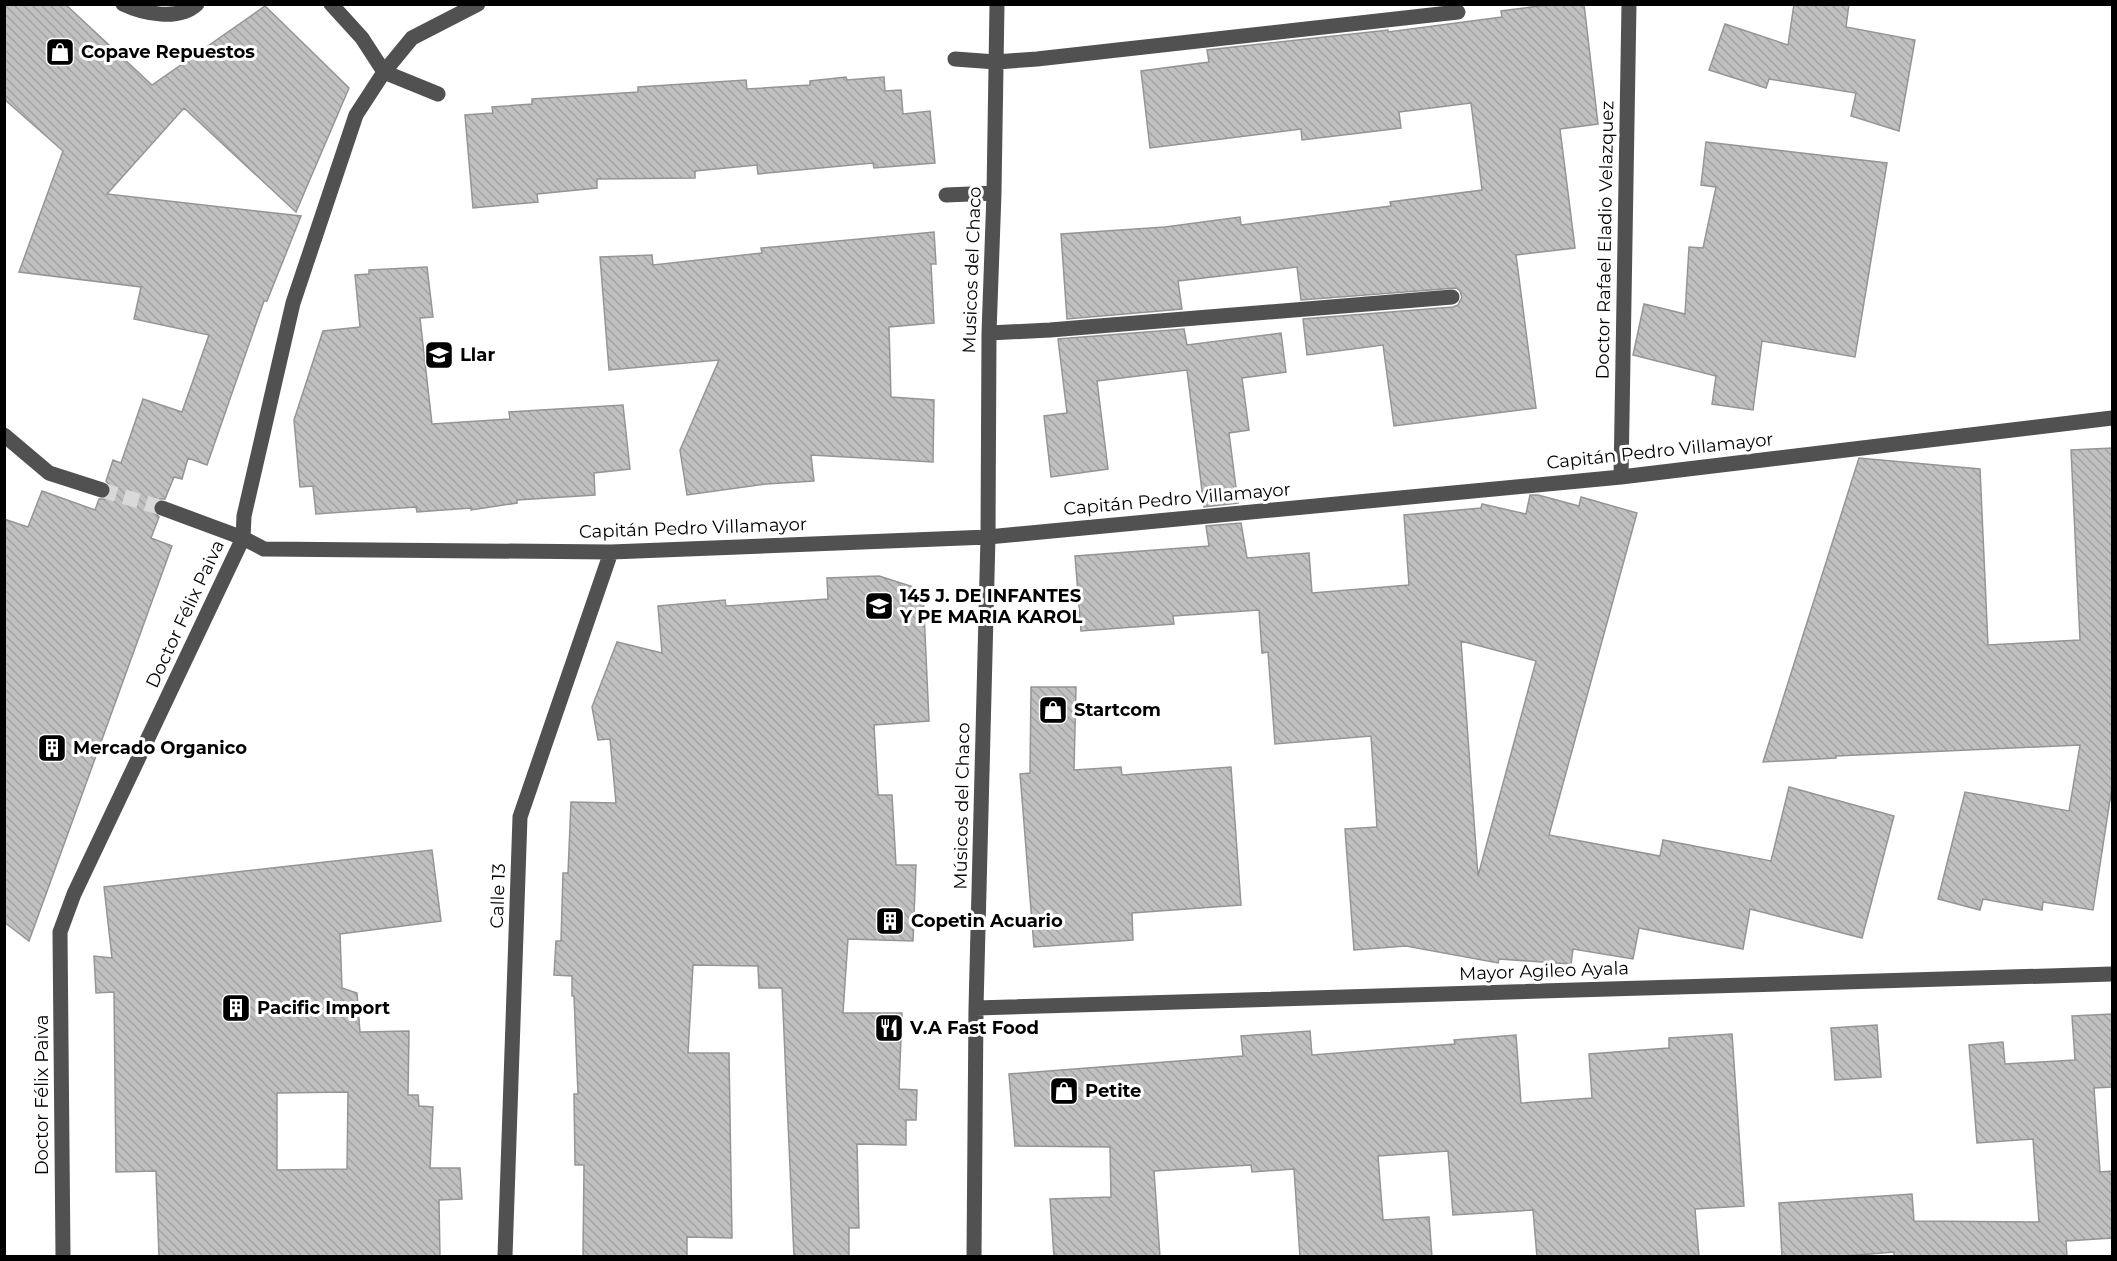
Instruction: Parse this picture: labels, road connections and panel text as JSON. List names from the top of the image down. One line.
{"streets":{"street":["Doctor Rafael Eladio Velazquez","Musicos del Chaco","Capitán Pedro Villamayor","Doctor Félix Paiva","Músicos del Chaco","Calle 13","Mayor Agileo Ayala"]},"crossings":[["Doctor Rafael Eladio Velazquez","Capitán Pedro Villamayor"],["Musicos del Chaco","Capitán Pedro Villamayor"],["Musicos del Chaco","Músicos del Chaco"],["Capitán Pedro Villamayor","Doctor Félix Paiva"],["Capitán Pedro Villamayor","Músicos del Chaco"],["Capitán Pedro Villamayor","Calle 13"],["Músicos del Chaco","Mayor Agileo Ayala"]],"places":{"shop":["Copave Repuestos","Startcom","Petite"],"school or university":["Llar","145 J. DE INFANTES Y PE MARIA KAROL"],"building":["Mercado Organico","Copetin Acuario","Pacific Import"],"restaurant":["V.A Fast Food"]}}
